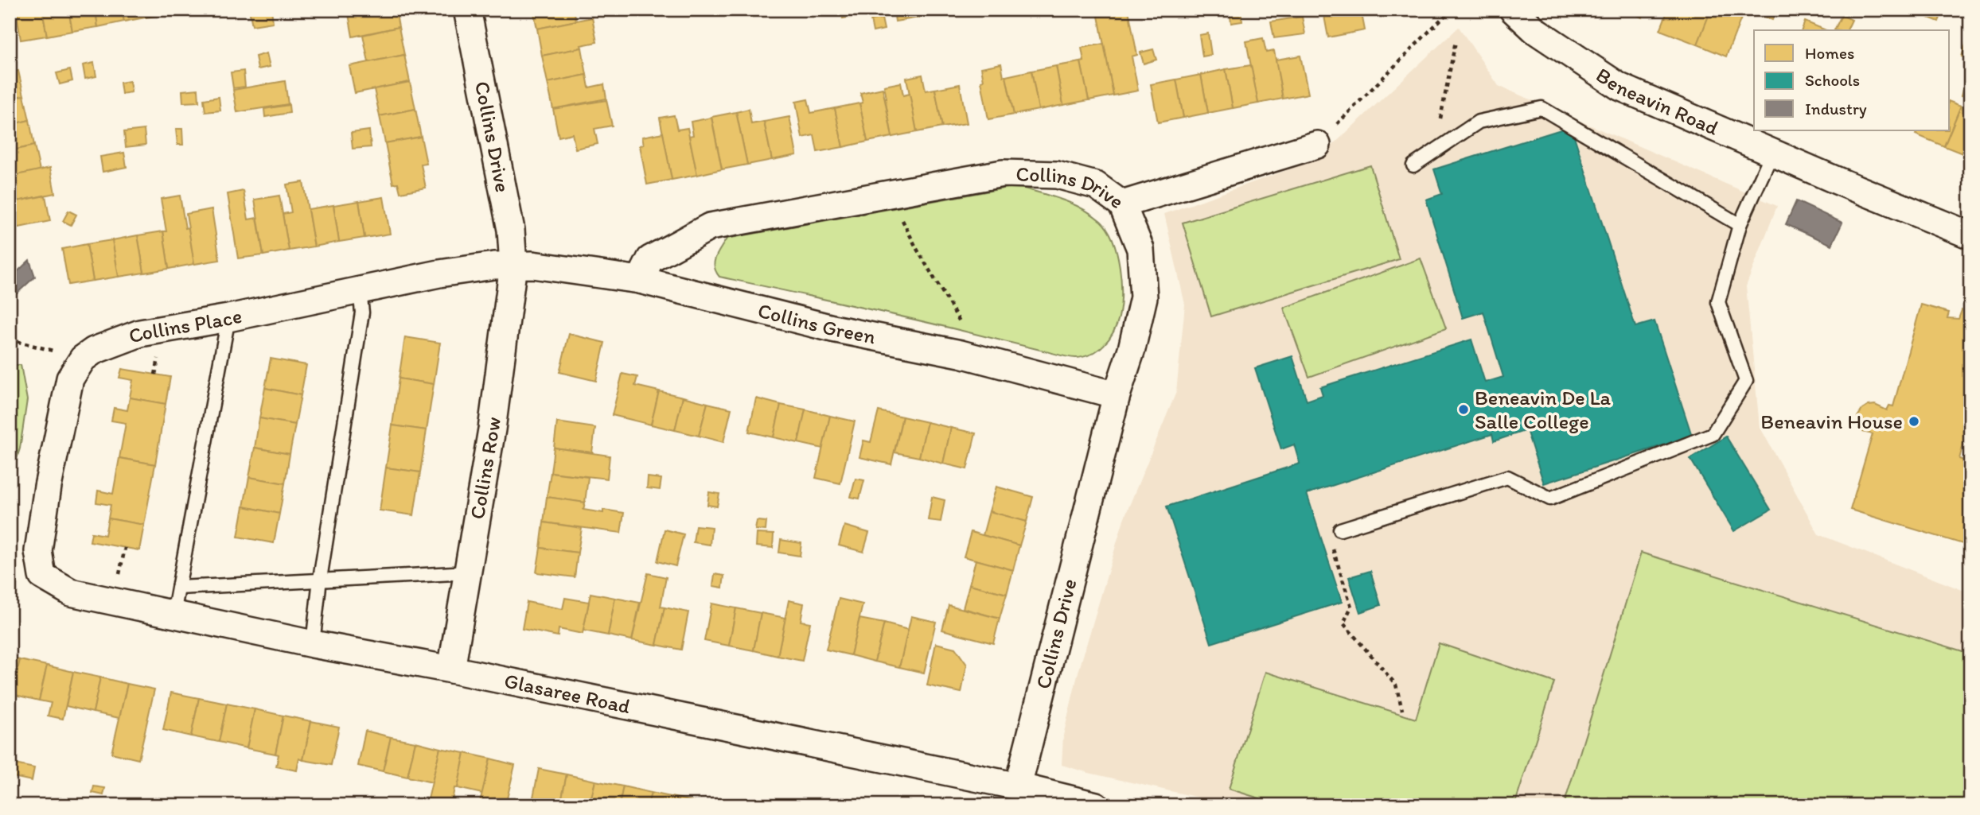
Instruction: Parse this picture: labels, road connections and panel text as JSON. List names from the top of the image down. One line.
{"streets":{"street":["Beneavin Road","Collins Drive","Collins Green","Collins Place","Collins Row","Glasaree Road"]},"crossings":[["Collins Drive","Collins Green"],["Collins Drive","Collins Place"],["Collins Drive","Collins Row"],["Collins Drive","Glasaree Road"],["Collins Green","Collins Place"],["Collins Green","Collins Row"],["Collins Place","Collins Row"],["Collins Place","Glasaree Road"],["Collins Row","Glasaree Road"]],"places":["Beneavin De La Salle College","Beneavin House"],"legend":["Homes","Schools","Industry"]}
